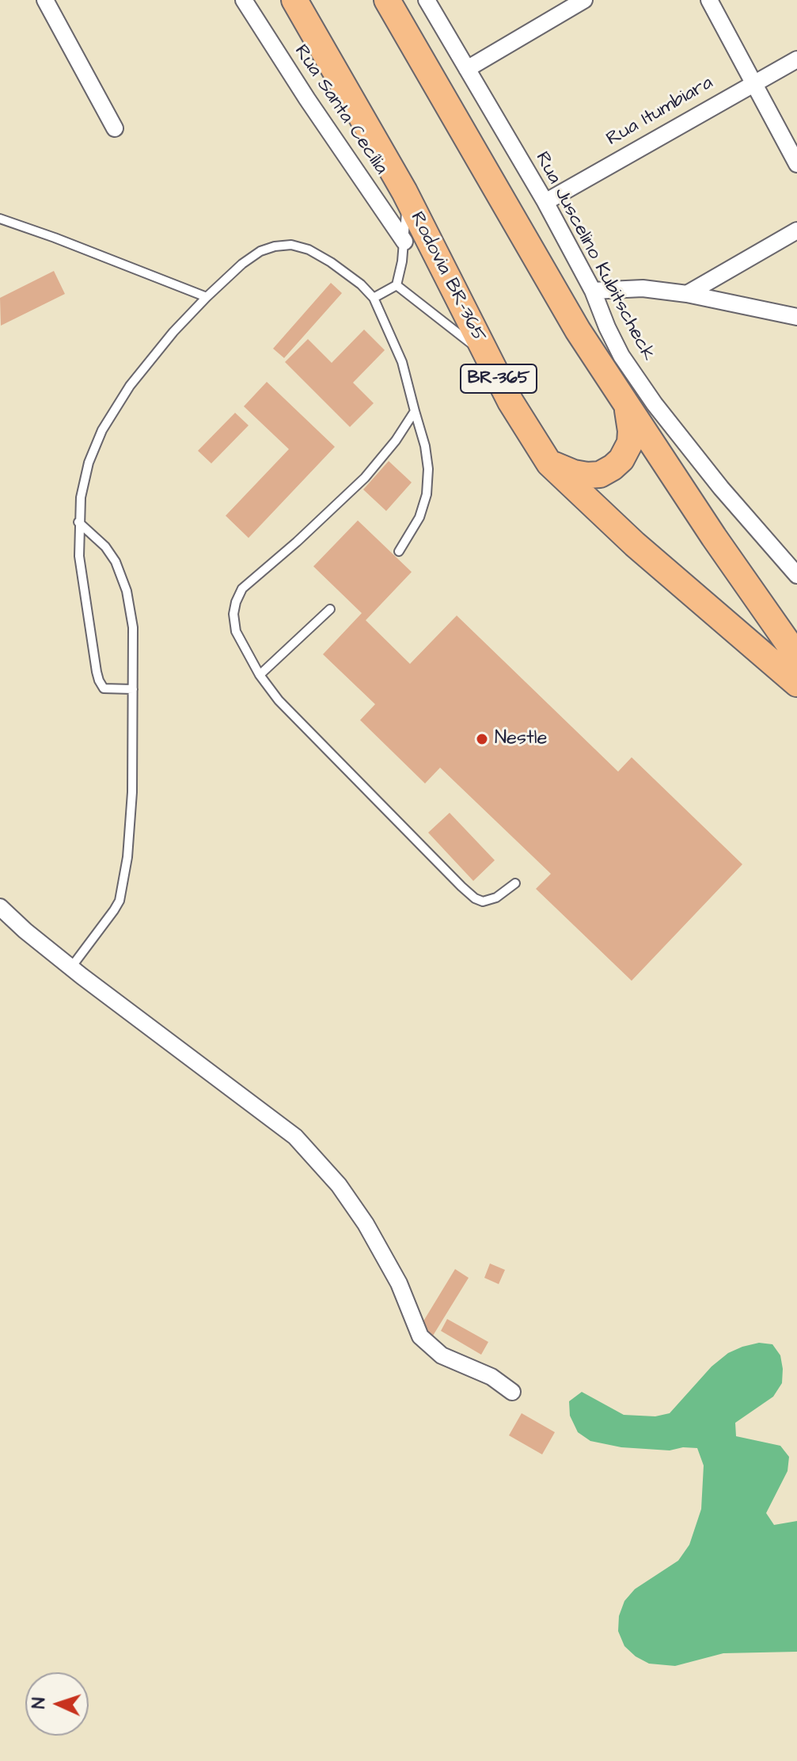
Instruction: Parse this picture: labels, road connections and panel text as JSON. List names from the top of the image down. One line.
{"streets":{"main road":["Rodovia BR-365","BR-365"],"street":["Rua Santa Cecília","Rua Itumbiara","Rua Juscelino Kubitscheck"]},"crossings":[["Rua Itumbiara","Rua Juscelino Kubitscheck"]],"places":["Nestle"],"north":"left"}
